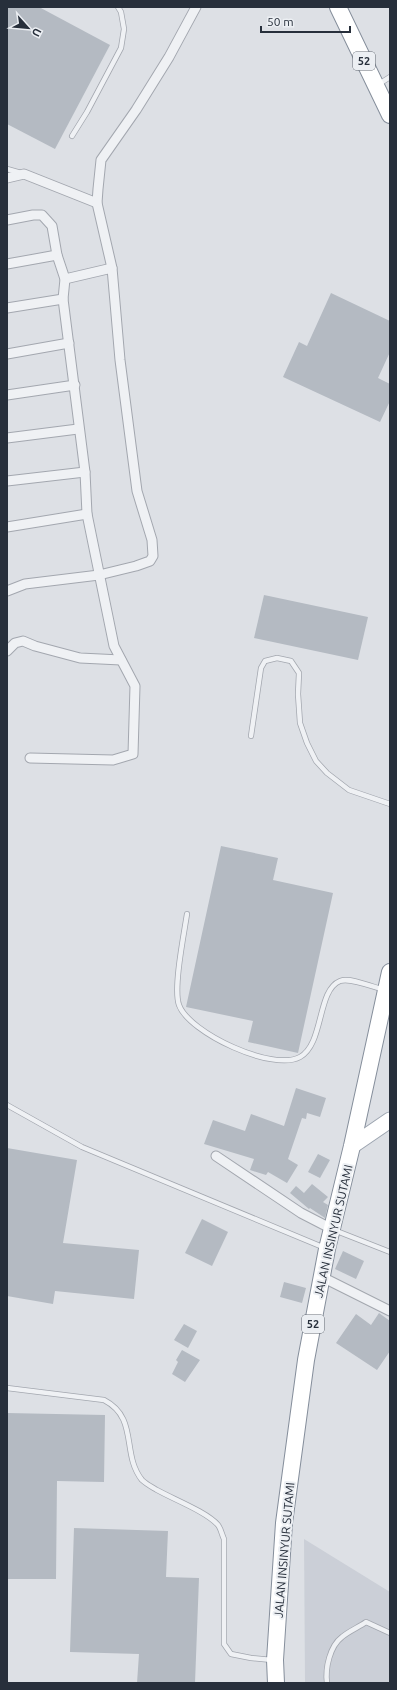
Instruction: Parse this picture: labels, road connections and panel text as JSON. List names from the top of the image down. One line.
{"streets":{"highway":["52","JALAN INSINYUR SUTAMI"]},"scale_bar":"50 m","north":"bottom right"}
